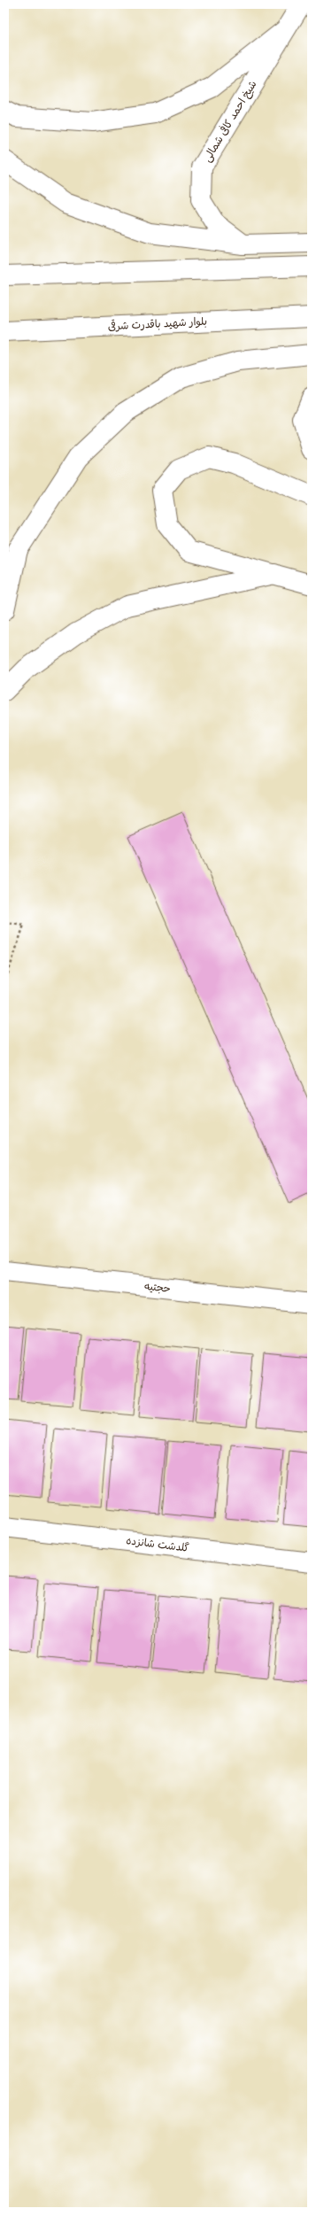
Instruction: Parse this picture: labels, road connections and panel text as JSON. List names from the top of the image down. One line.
{"streets":{"main road":["شیخ احمد کافی شمالی","بلوار شهید باقدرت شرقی","حجتیه","گلدشت شانزده"]}}
